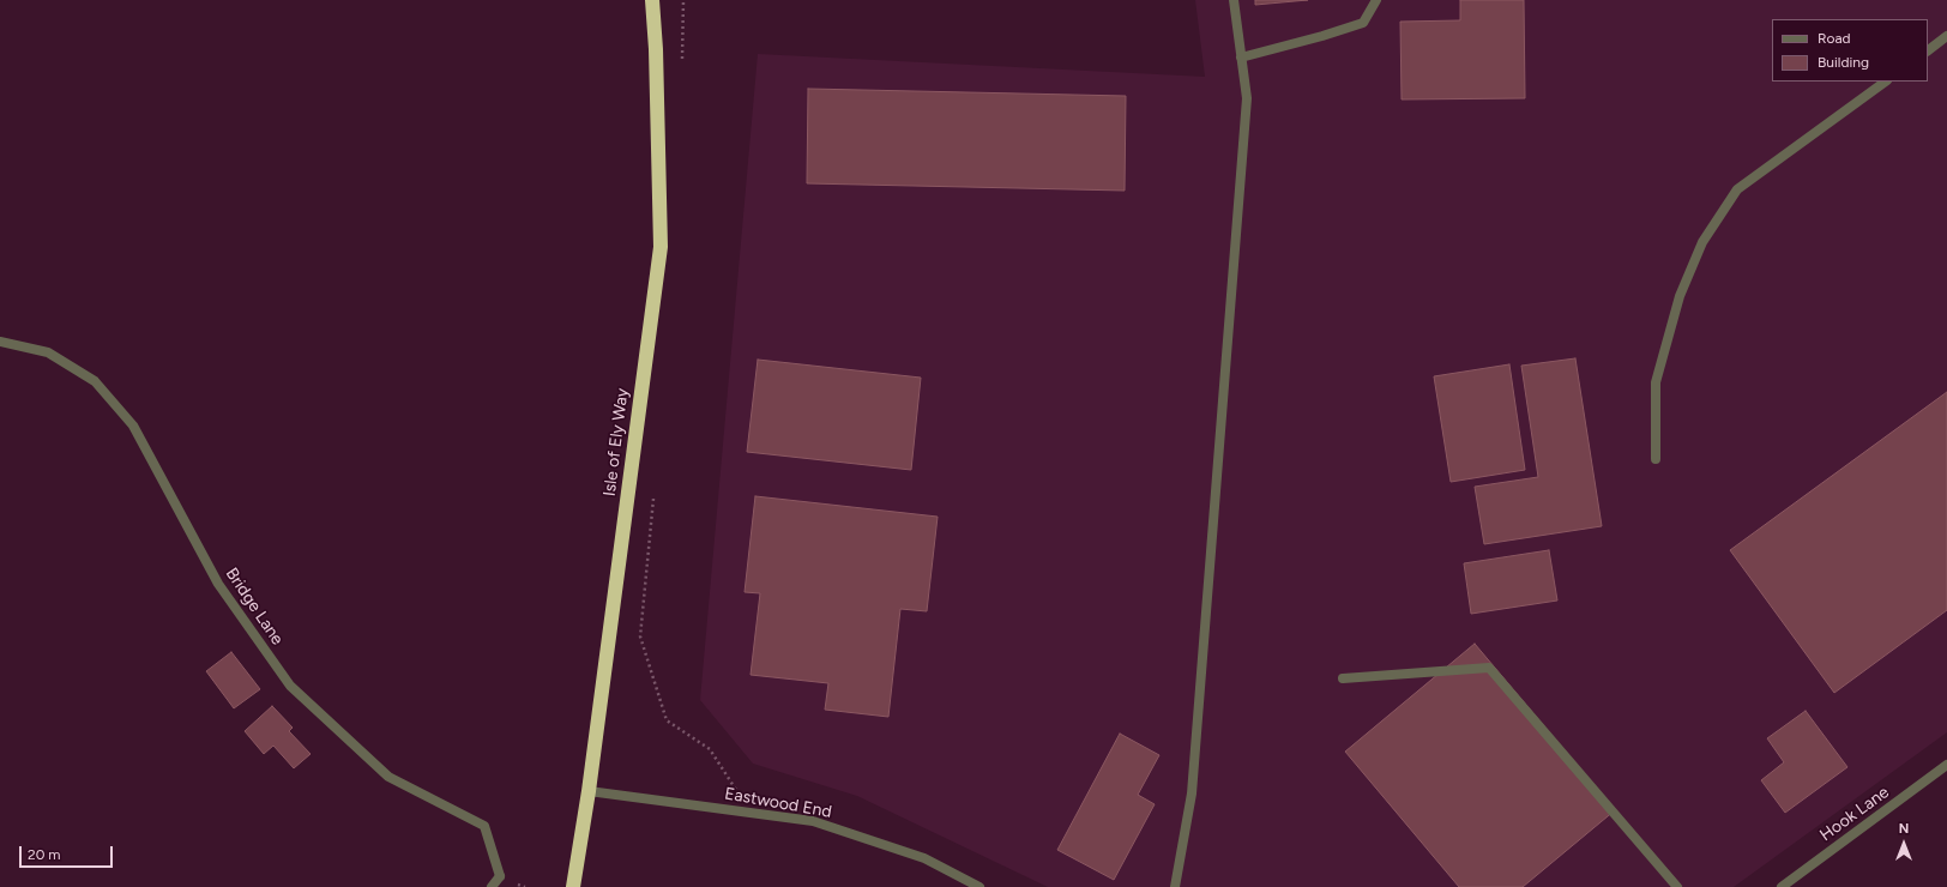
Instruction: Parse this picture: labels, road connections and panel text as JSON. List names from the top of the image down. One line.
{"streets":{"highway":["Isle of Ely Way"],"street":["Bridge Lane","Eastwood End","Hook Lane"]},"crossings":[["Isle of Ely Way","Eastwood End"]],"legend":["Road","Building"],"scale_bar":"20 m","north":"top"}
